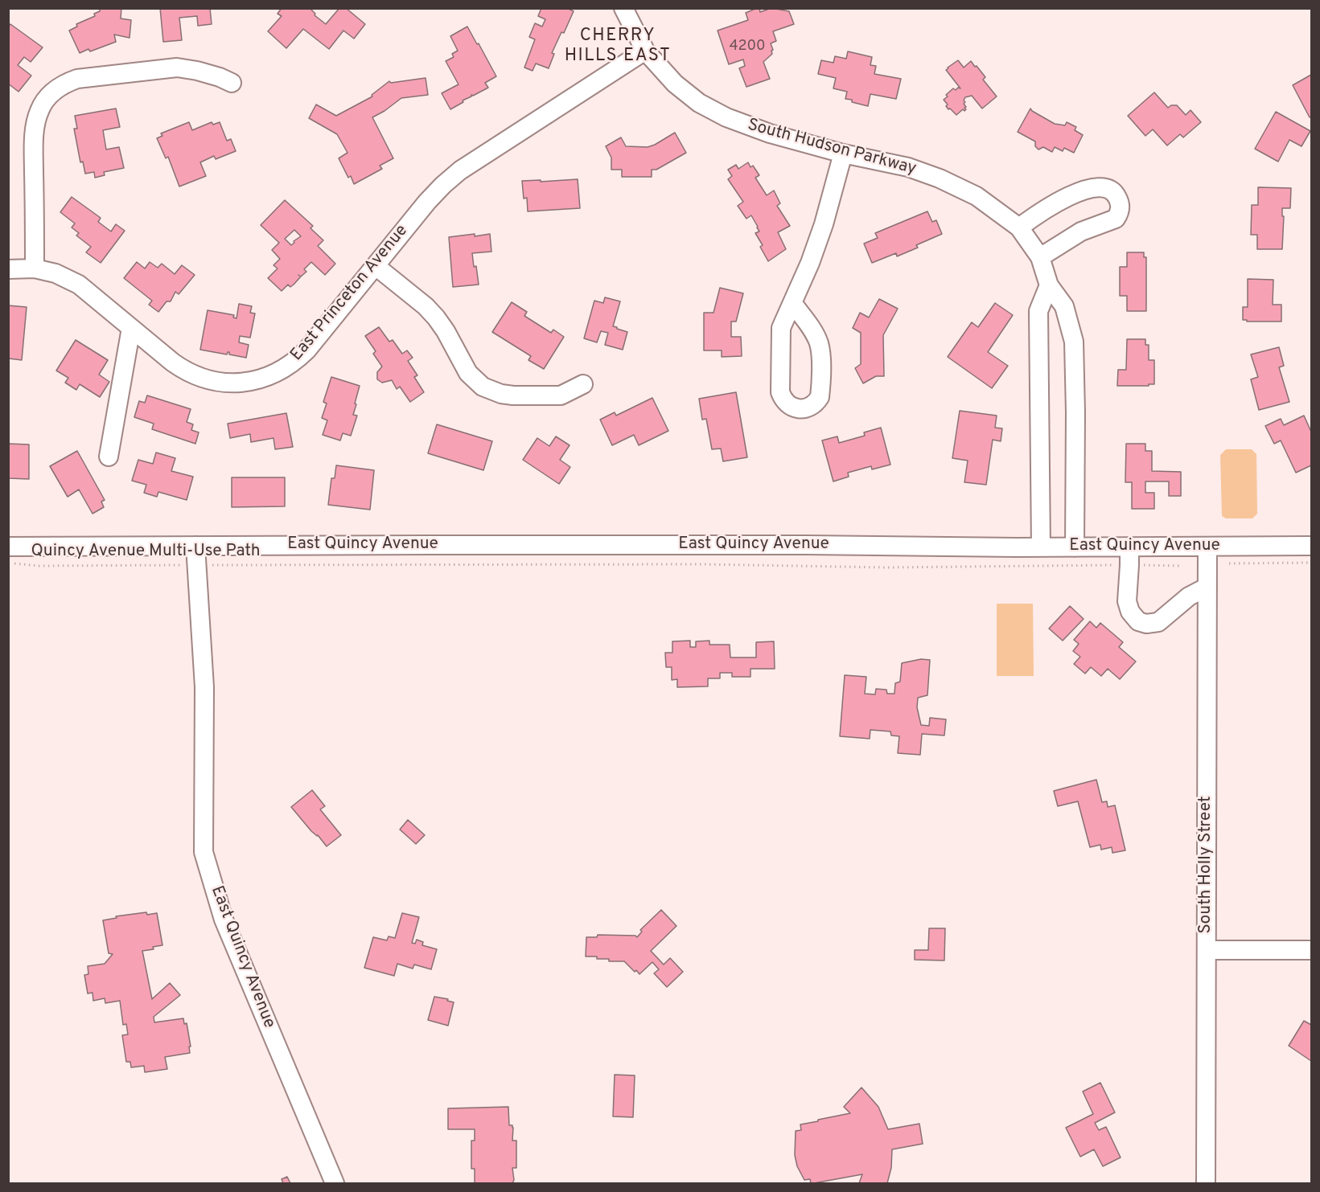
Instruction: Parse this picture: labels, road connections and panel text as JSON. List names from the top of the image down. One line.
{"streets":{"street":["South Hudson Parkway","East Princeton Avenue","East Quincy Avenue","South Holly Street"],"path":["Quincy Avenue Multi-Use Path"]},"crossings":[["South Hudson Parkway","East Princeton Avenue"],["South Hudson Parkway","East Quincy Avenue"],["East Quincy Avenue","Quincy Avenue Multi-Use Path"],["East Quincy Avenue","South Holly Street"]],"districts":["CHERRY HILLS EAST"],"house_numbers":["4200"]}
